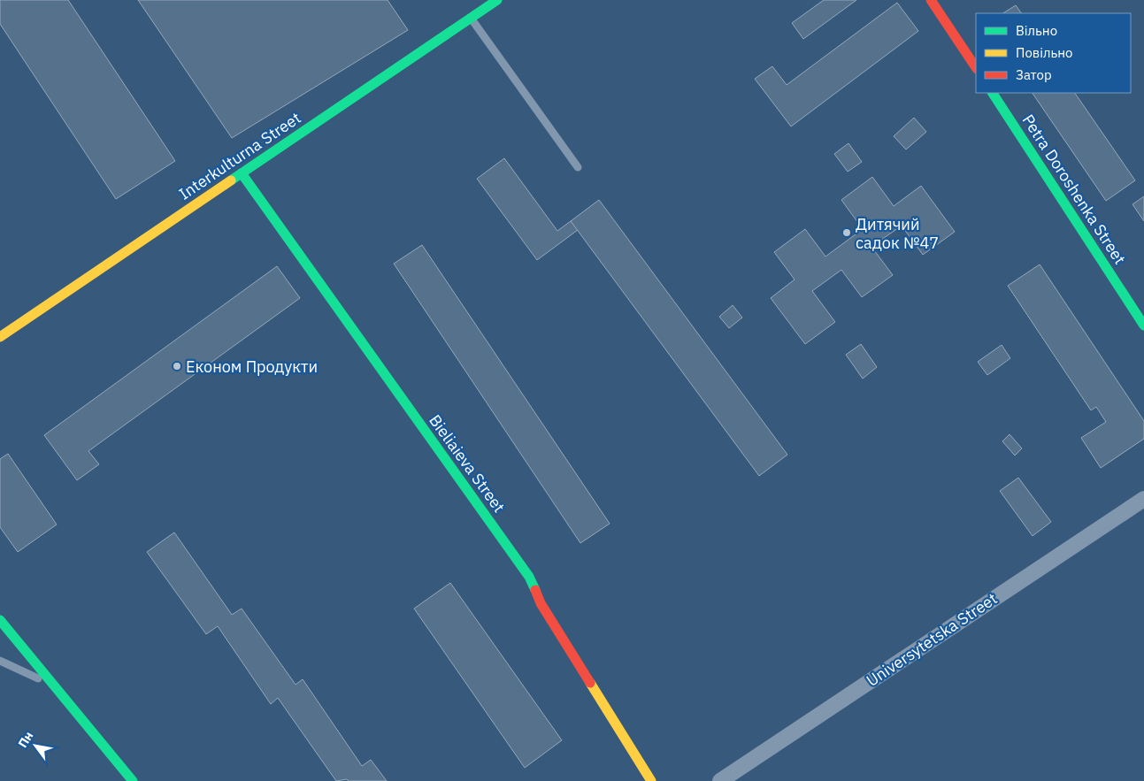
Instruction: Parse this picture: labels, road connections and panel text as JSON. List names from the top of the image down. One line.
{"streets":{"main road":["Interkulturna Street","Petra Doroshenka Street","Bieliaieva Street"],"street":["Universytetska Street"]},"crossings":[["Interkulturna Street","Bieliaieva Street"]],"places":["Дитячий садок №47","Економ Продукти"],"legend":["Вільно","Повільно","Затор"],"north":"top left"}
